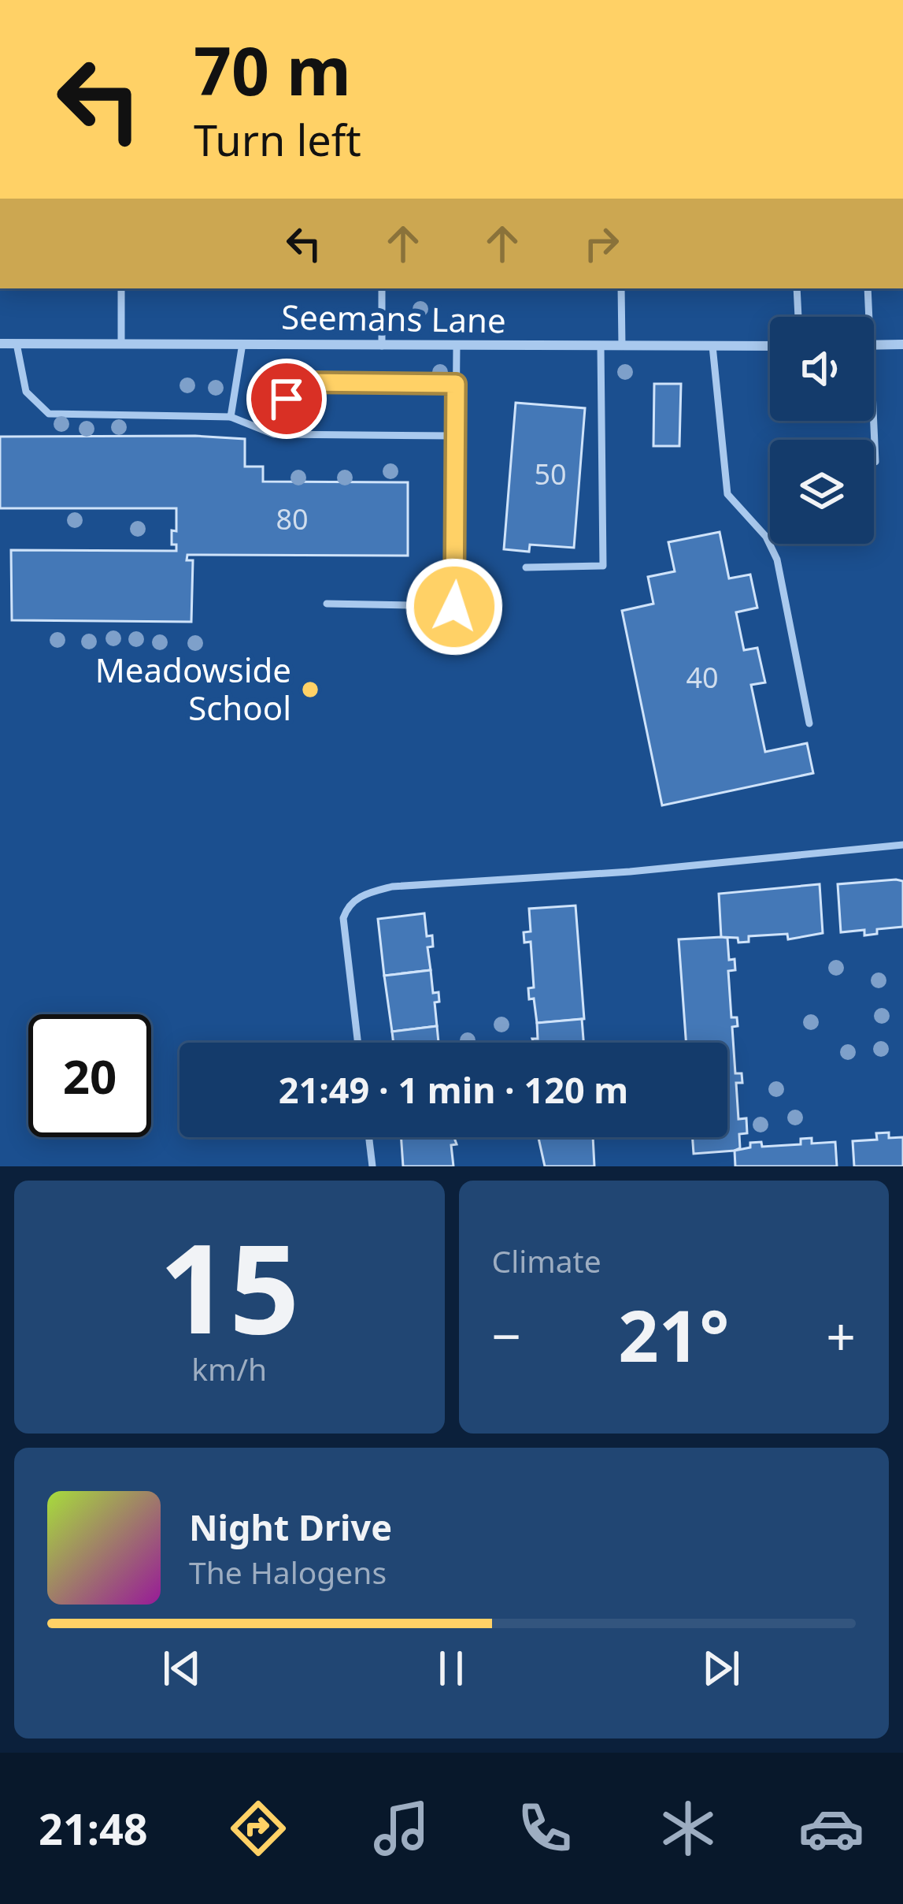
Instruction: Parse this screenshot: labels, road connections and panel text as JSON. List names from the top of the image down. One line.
{"streets":{"street":["Seemans Lane"]},"places":["Meadowside School"],"house_numbers":["50","80","40"],"page":{"turn":["70 m","Turn left"],"limit":"20","trip":"21:49 · 1 min · 120 m","tile":[["15","km/h"],"Climate"],"heat":["−","21°","+"],"song":["Night Drive","The Halogens"],"tabs":"21:48"}}
